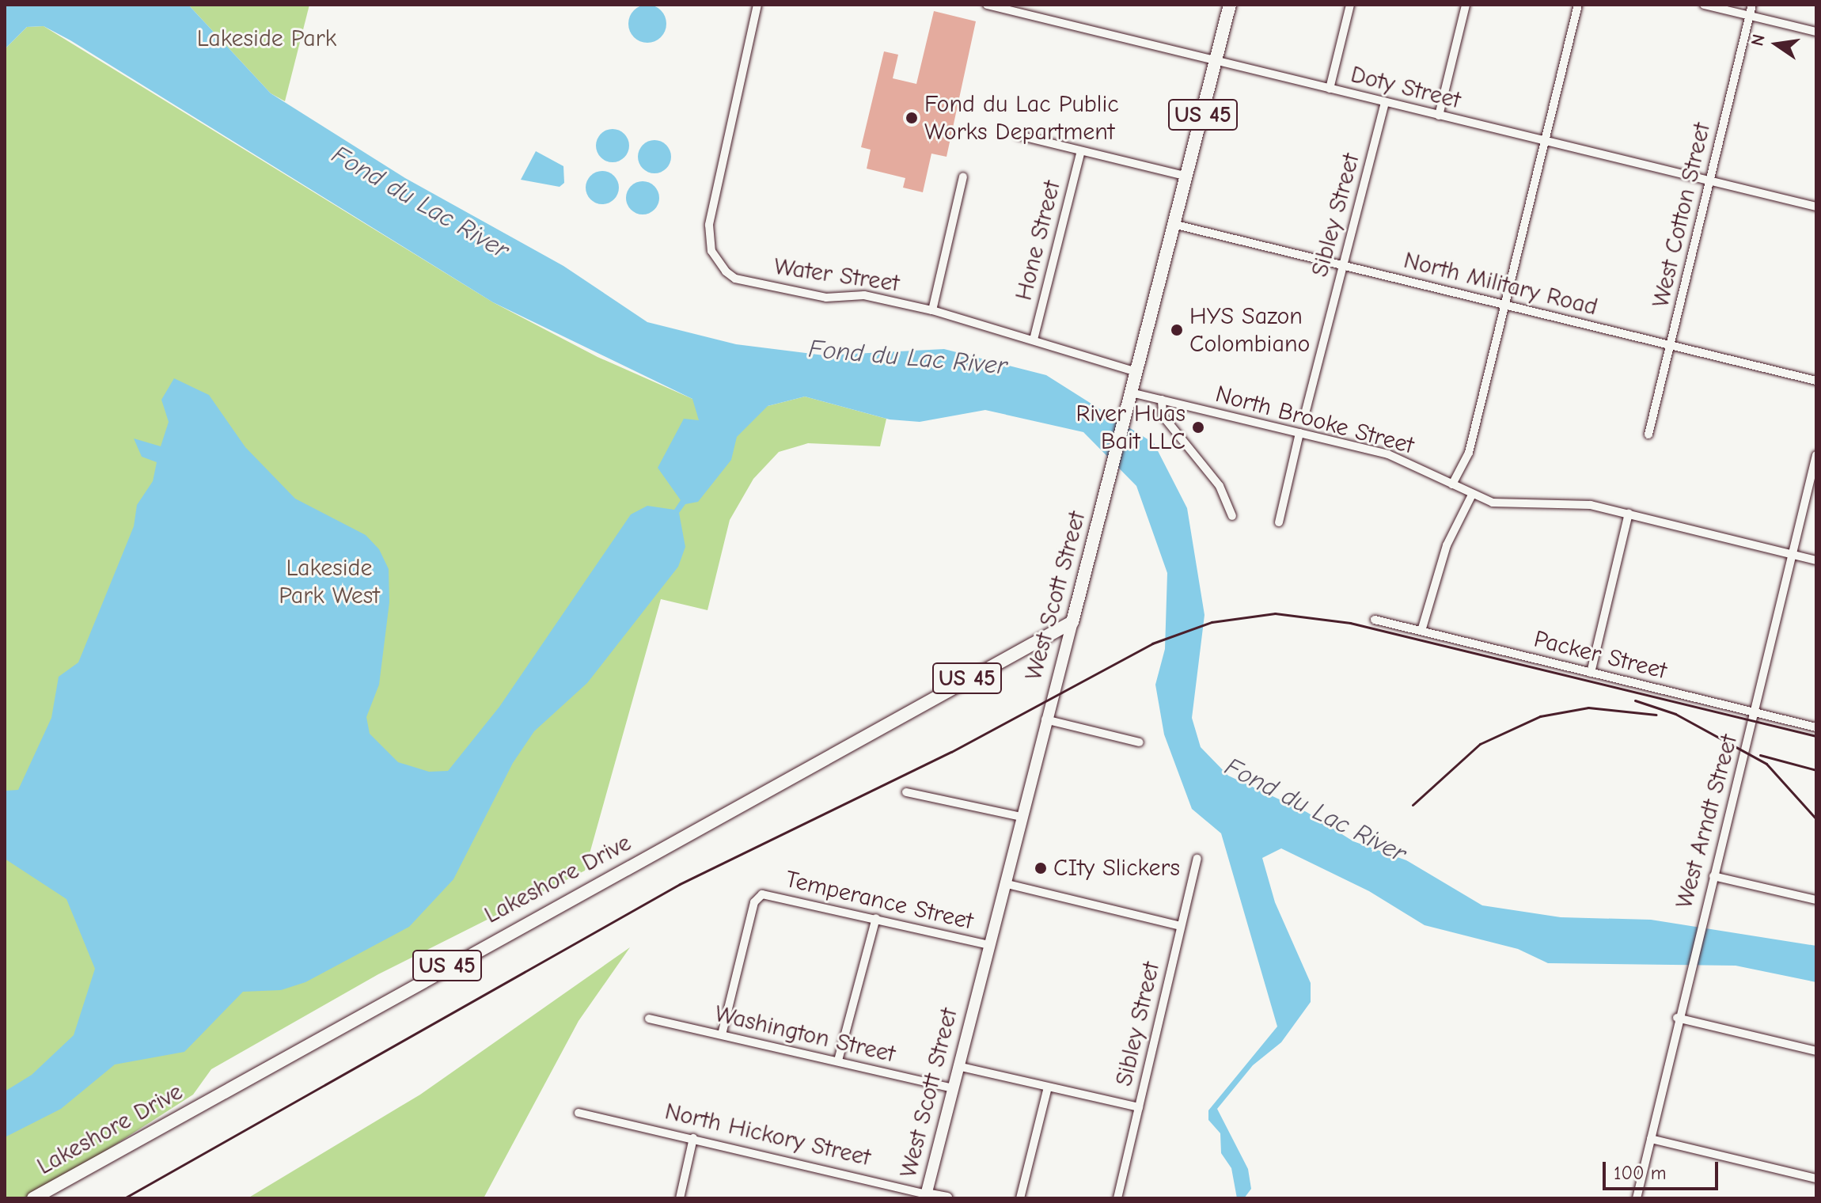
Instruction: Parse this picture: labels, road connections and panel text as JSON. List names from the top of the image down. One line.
{"streets":{"main road":["US 45","West Scott Street","Lakeshore Drive","North Hickory Street"],"street":["Doty Street","Sibley Street","West Cotton Street","Hone Street","Water Street","North Military Road","North Brooke Street","Packer Street","West Arndt Street","Temperance Street","Washington Street"]},"crossings":[["Doty Street","Sibley Street"],["Doty Street","West Cotton Street"],["Doty Street","West Scott Street"],["Sibley Street","North Military Road"],["West Cotton Street","North Military Road"],["Hone Street","Water Street"],["Water Street","West Scott Street"],["North Military Road","West Scott Street"],["North Brooke Street","West Scott Street"],["North Brooke Street","West Arndt Street"],["West Scott Street","Lakeshore Drive"],["West Scott Street","Temperance Street"],["West Scott Street","Washington Street"],["West Scott Street","North Hickory Street"],["Packer Street","West Arndt Street"],["Temperance Street","Washington Street"]],"water":["Fond du Lac River"],"parks":["Lakeside Park","Lakeside Park West"],"places":["Fond du Lac Public Works Department","HYS Sazon Colombiano","River Huas Bait LLC","CIty Slickers"],"scale_bar":"100 m","north":"left"}
